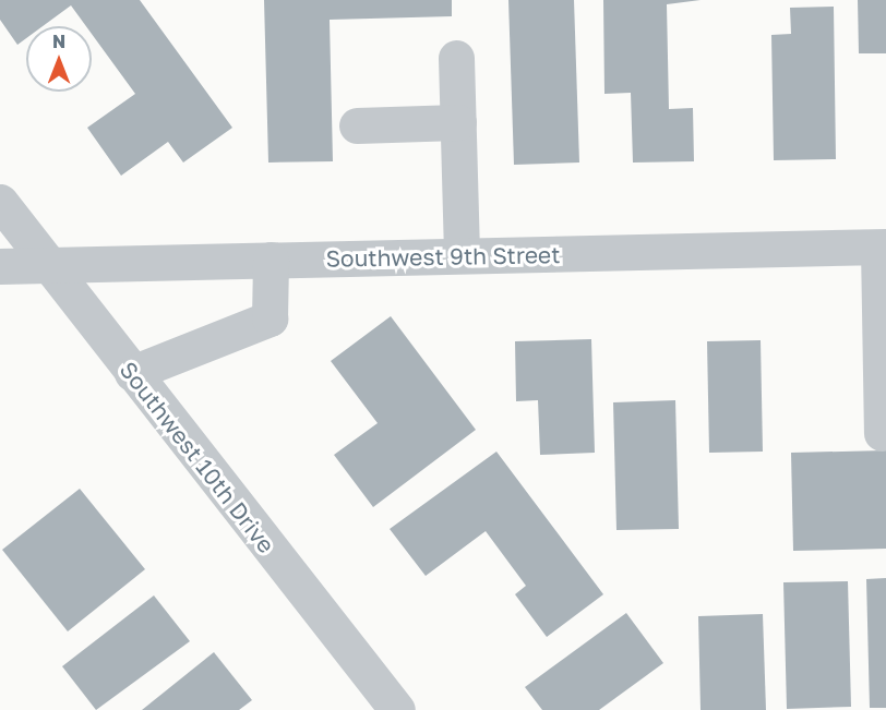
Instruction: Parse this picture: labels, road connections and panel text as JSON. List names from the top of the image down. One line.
{"streets":{"street":["Southwest 9th Street","Southwest 10th Drive"]},"crossings":[["Southwest 9th Street","Southwest 10th Drive"]],"north":"top"}
